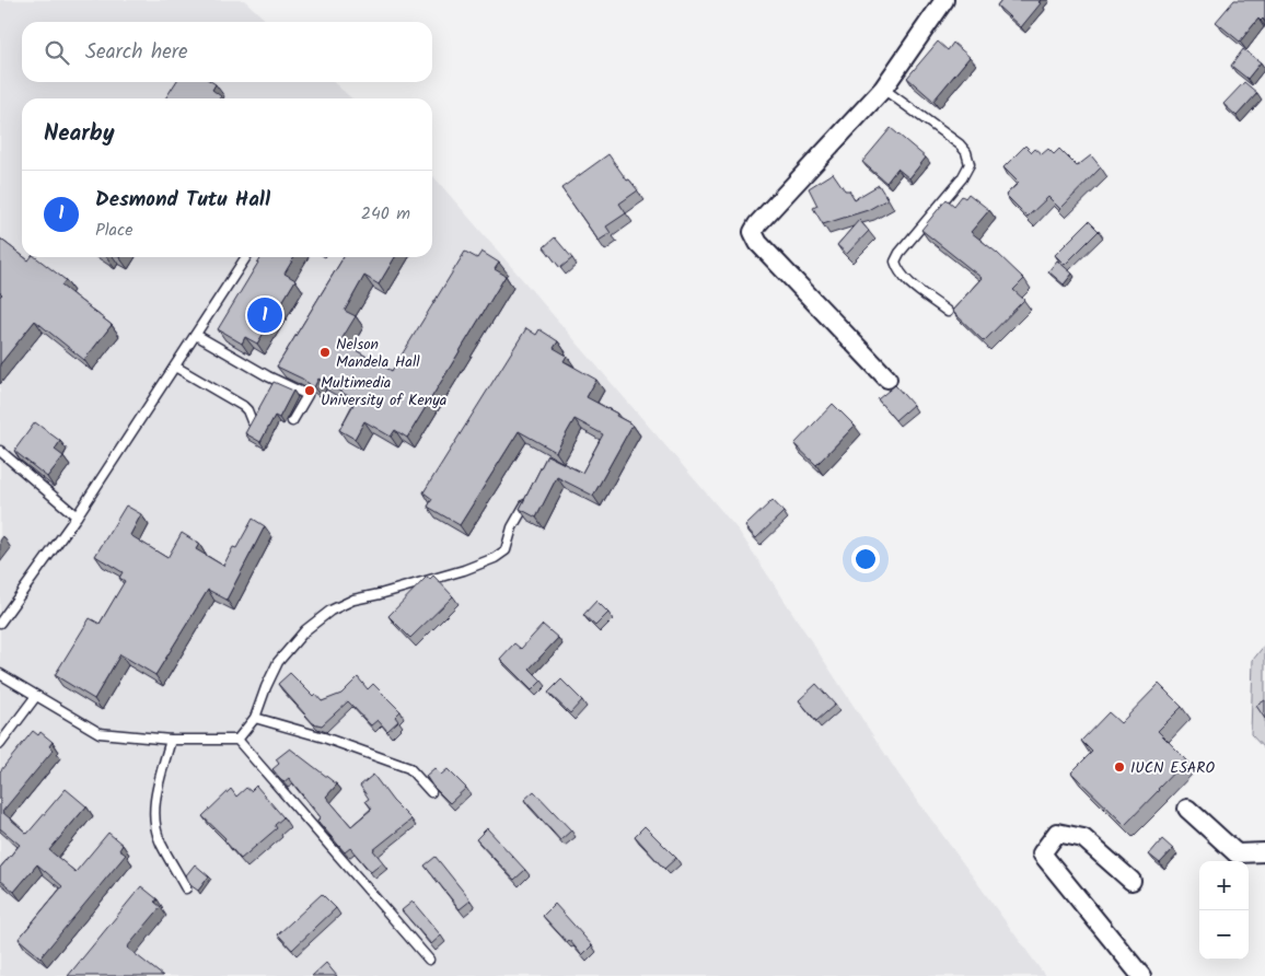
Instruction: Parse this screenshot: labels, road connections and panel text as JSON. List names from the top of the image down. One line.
{"places":["Nelson Mandela Hall","Multimedia University of Kenya","IUCN ESARO"],"page":{"search":"Search here","heading":"Nearby","list":[{"mark":"1","name":"Desmond Tutu Hall","note":"Place","value":"240 m"}],"pins":"1","map_buttons":["+","−"]}}
